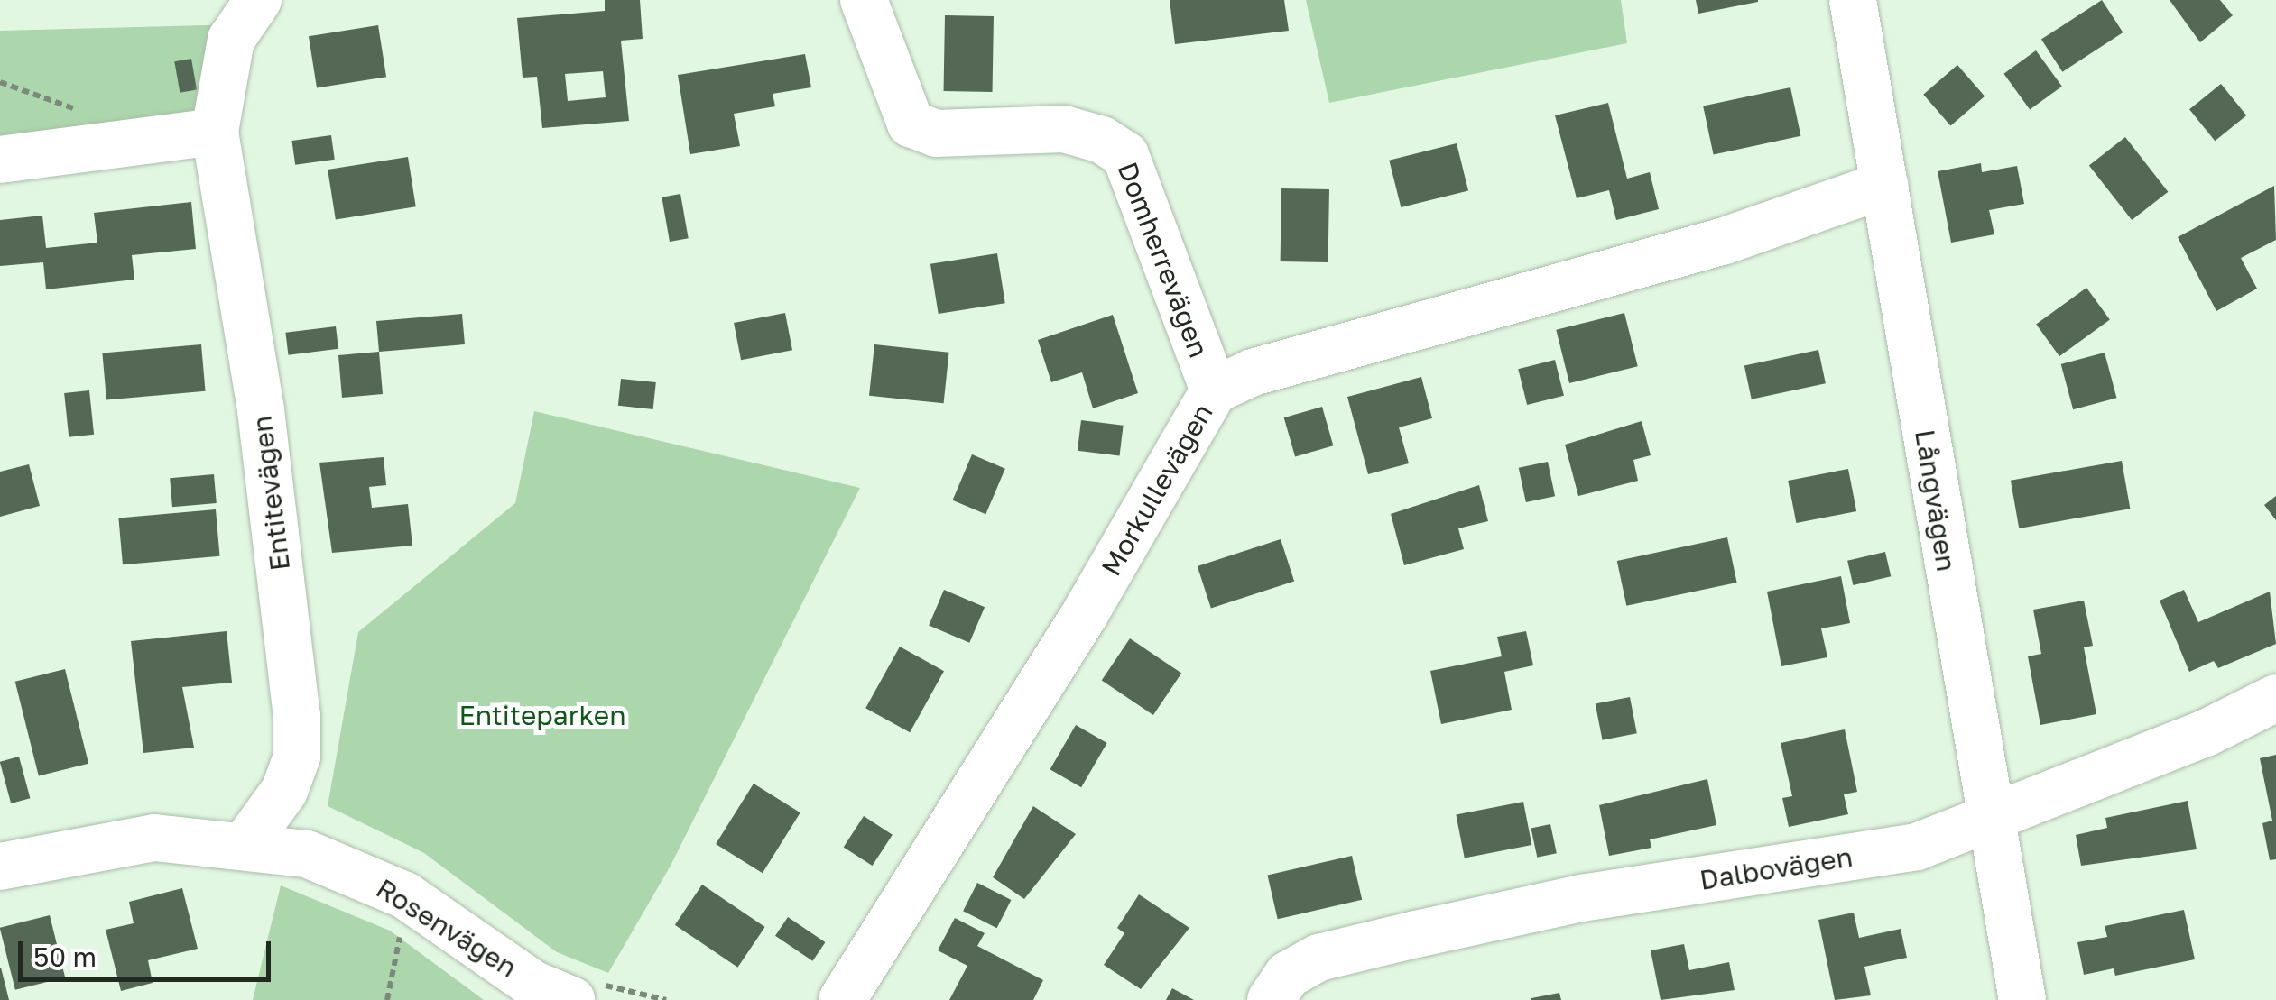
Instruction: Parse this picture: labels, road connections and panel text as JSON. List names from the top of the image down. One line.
{"streets":{"street":["Domherrevägen","Morkullevägen","Entitevägen","Långvägen","Dalbovägen","Rosenvägen"]},"crossings":[["Domherrevägen","Morkullevägen"],["Morkullevägen","Långvägen"],["Entitevägen","Rosenvägen"],["Långvägen","Dalbovägen"]],"parks":["Entiteparken"],"scale_bar":"50 m"}
